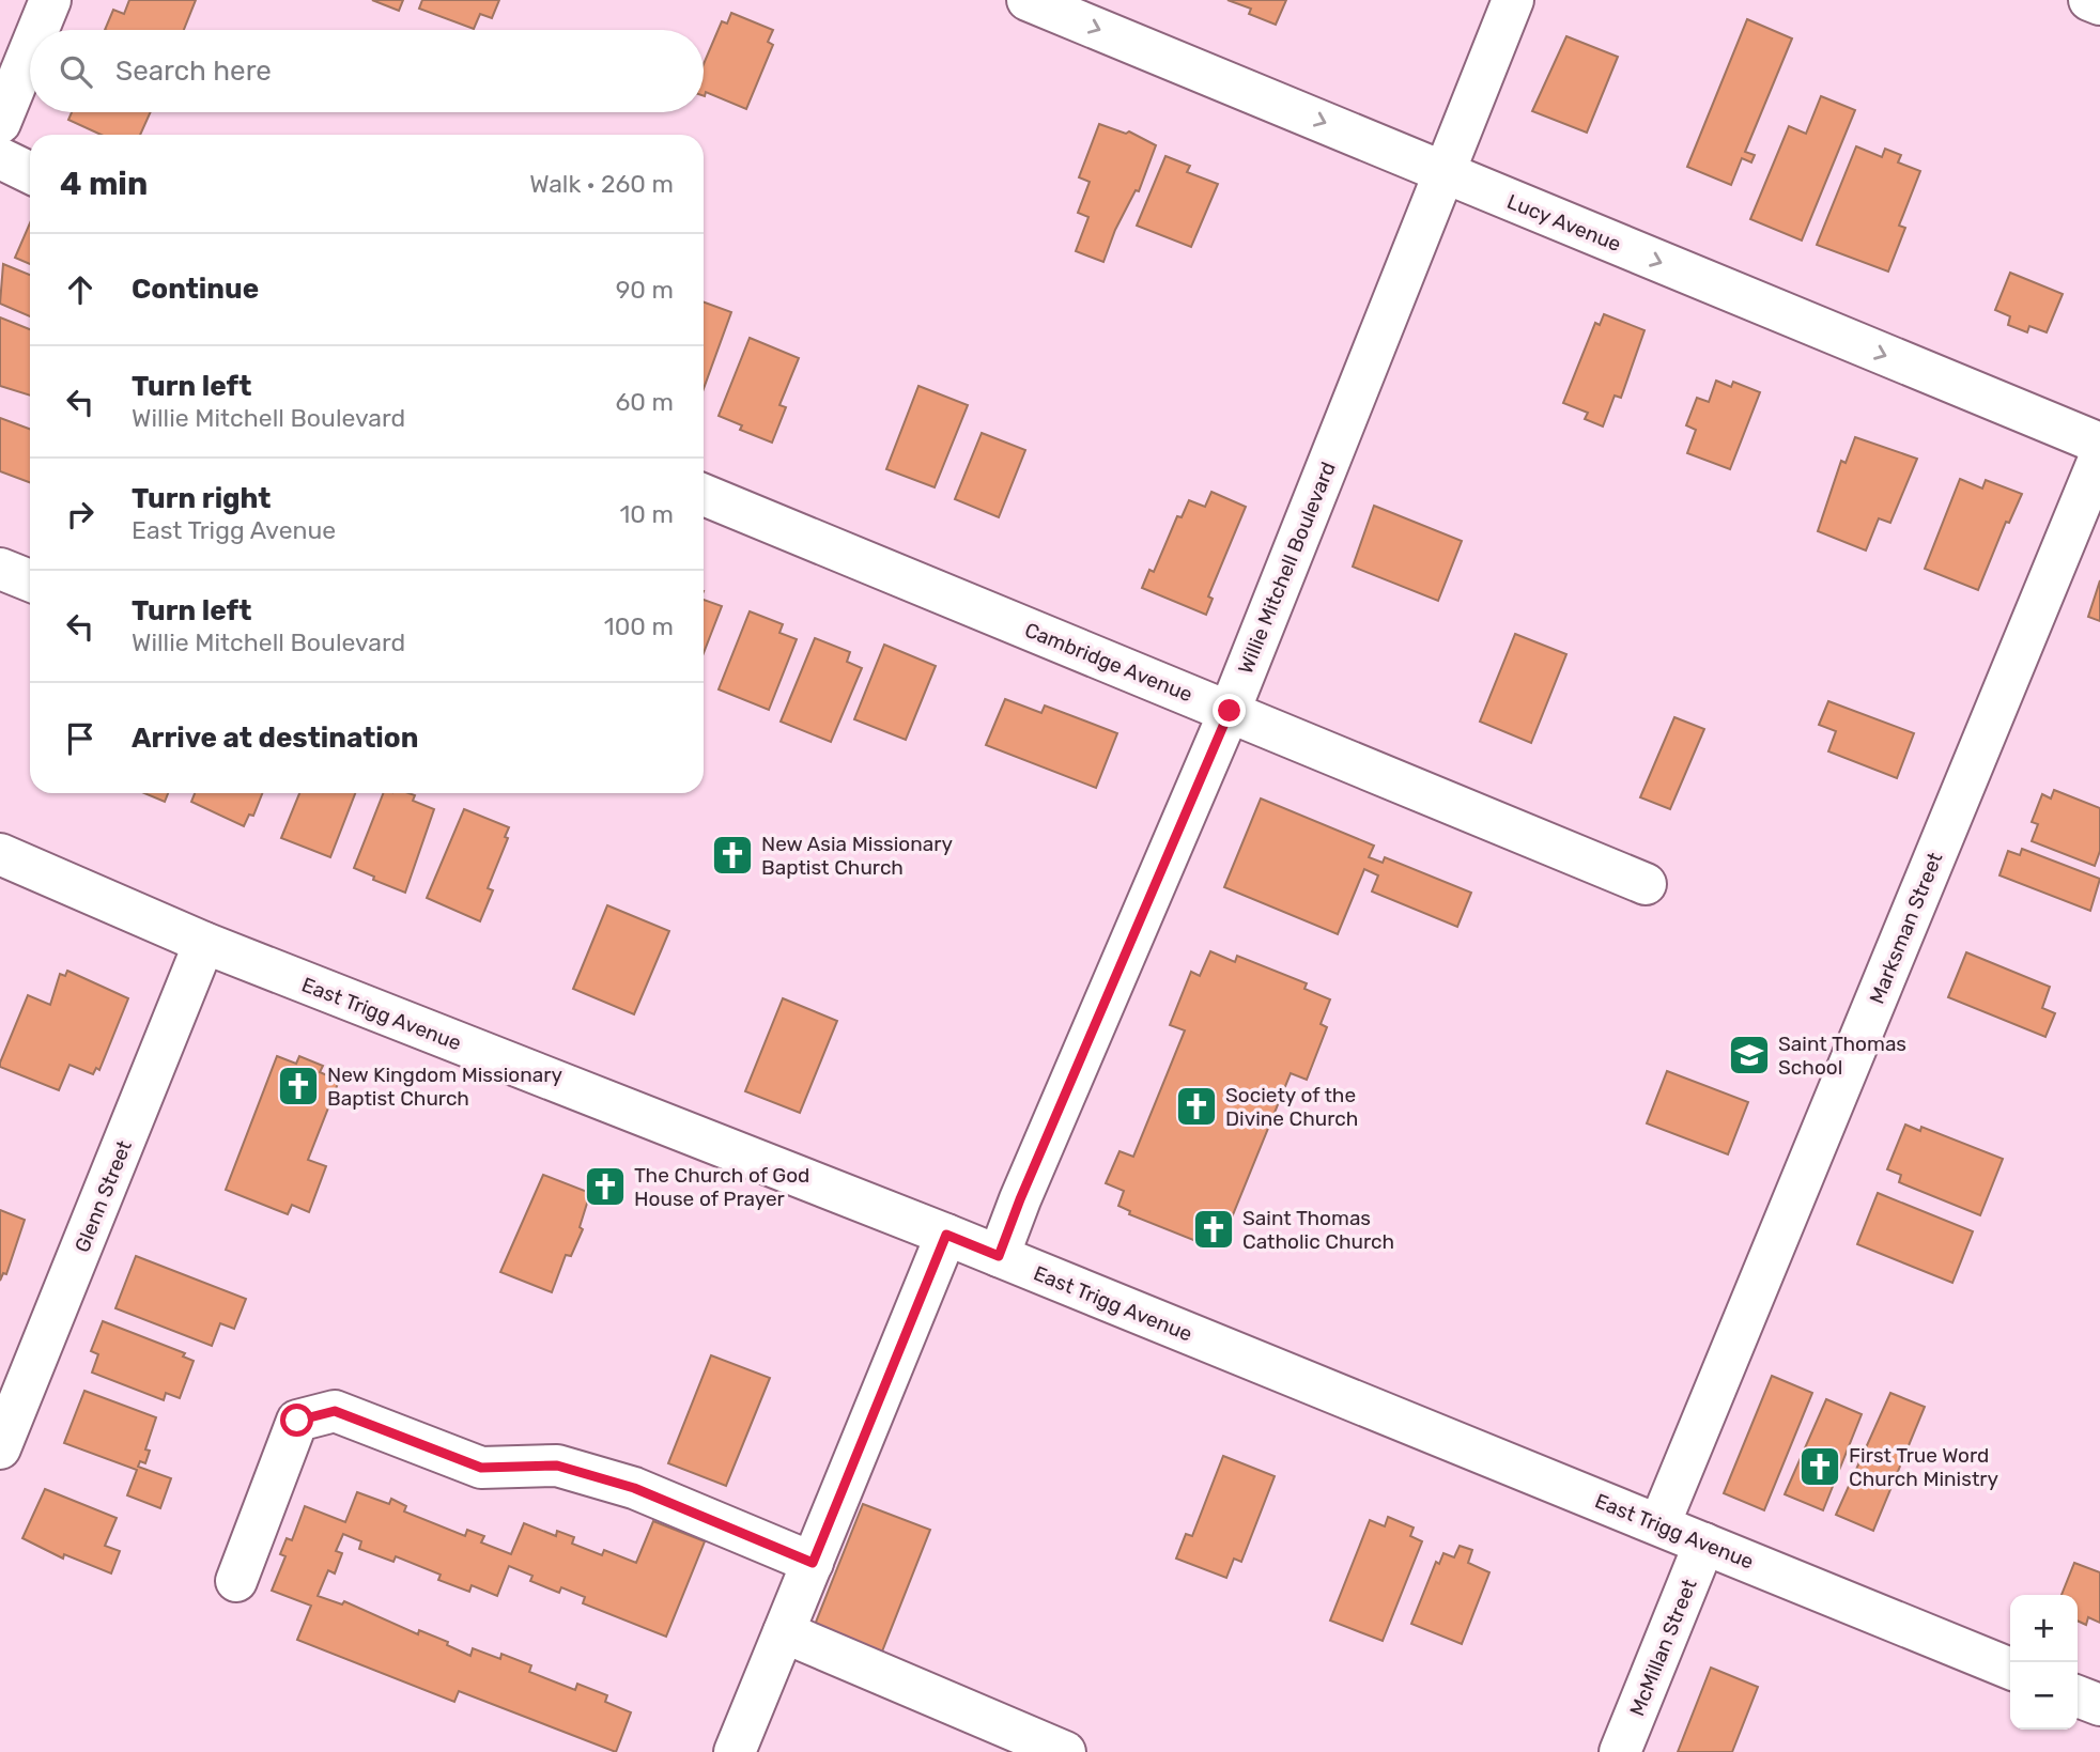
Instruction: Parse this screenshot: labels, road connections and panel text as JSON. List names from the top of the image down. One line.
{"streets":{"street":["Lucy Avenue","Willie Mitchell Boulevard","Cambridge Avenue","Marksman Street","East Trigg Avenue","Glenn Street","McMillan Street"]},"crossings":[["Lucy Avenue","Willie Mitchell Boulevard"],["Willie Mitchell Boulevard","Cambridge Avenue"],["Willie Mitchell Boulevard","East Trigg Avenue"],["Marksman Street","East Trigg Avenue"],["East Trigg Avenue","Glenn Street"],["East Trigg Avenue","McMillan Street"]],"one_way":["Lucy Avenue"],"places":{"church":["New Asia Missionary Baptist Church","New Kingdom Missionary Baptist Church","Society of the Divine Church","The Church of God House of Prayer","Saint Thomas Catholic Church","First True Word Church Ministry"],"school or university":["Saint Thomas School"]},"page":{"search":"Search here","heading":["4 min","Walk · 260 m"],"list":[["Continue","90 m"],["Turn left","Willie Mitchell Boulevard","60 m"],["Turn right","East Trigg Avenue","10 m"],["Turn left","Willie Mitchell Boulevard","100 m"],"Arrive at destination"],"map_buttons":["+","−"]}}
